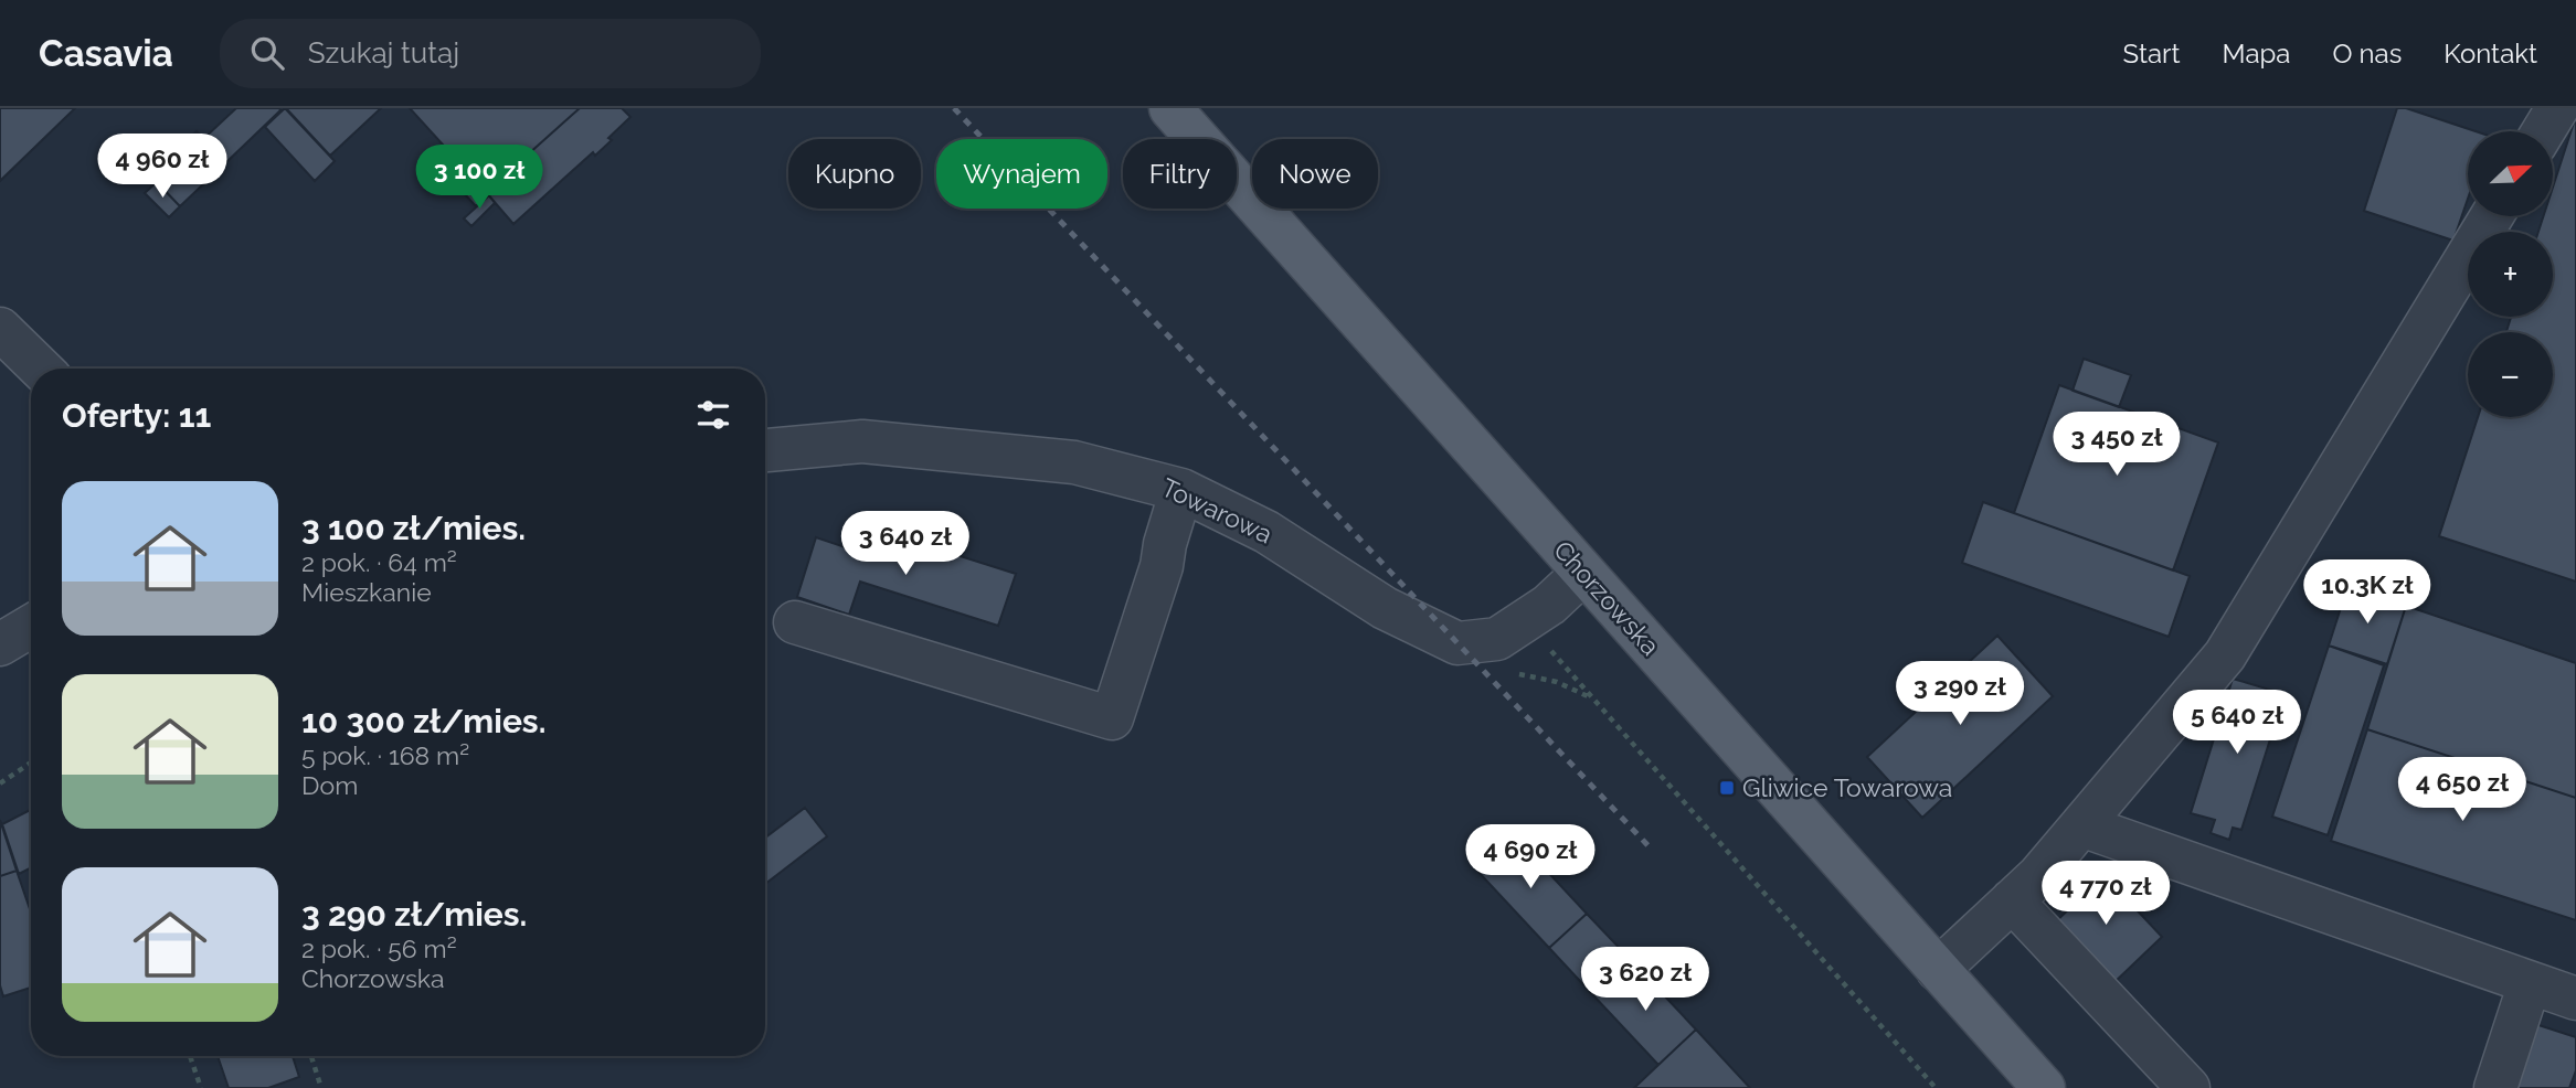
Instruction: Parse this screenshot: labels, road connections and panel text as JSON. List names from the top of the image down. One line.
{"streets":{"main road":["Chorzowska"],"street":["Towarowa"]},"crossings":[["Towarowa","Chorzowska"]],"places":{"transit":["Gliwice Towarowa"]},"north":"top right","page":{"header":"Casavia","search":"Szukaj tutaj","nav":["Start","Mapa","O nas","Kontakt"],"map_buttons":["+","−"],"price":["4 960 zł","3 100 zł","3 450 zł","3 640 zł","10.3K zł","3 290 zł","5 640 zł","4 650 zł","4 690 zł","4 770 zł","3 620 zł"],"chip":["Kupno","Wynajem","Filtry","Nowe"],"heading":"Oferty: 11","list":[{"name":"3 100 zł/mies.","note":"2 pok. · 64 m² · Mieszkanie"},{"name":"10 300 zł/mies.","note":"5 pok. · 168 m² · Dom"},{"name":"3 290 zł/mies.","note":"2 pok. · 56 m² · Chorzowska"}]}}
